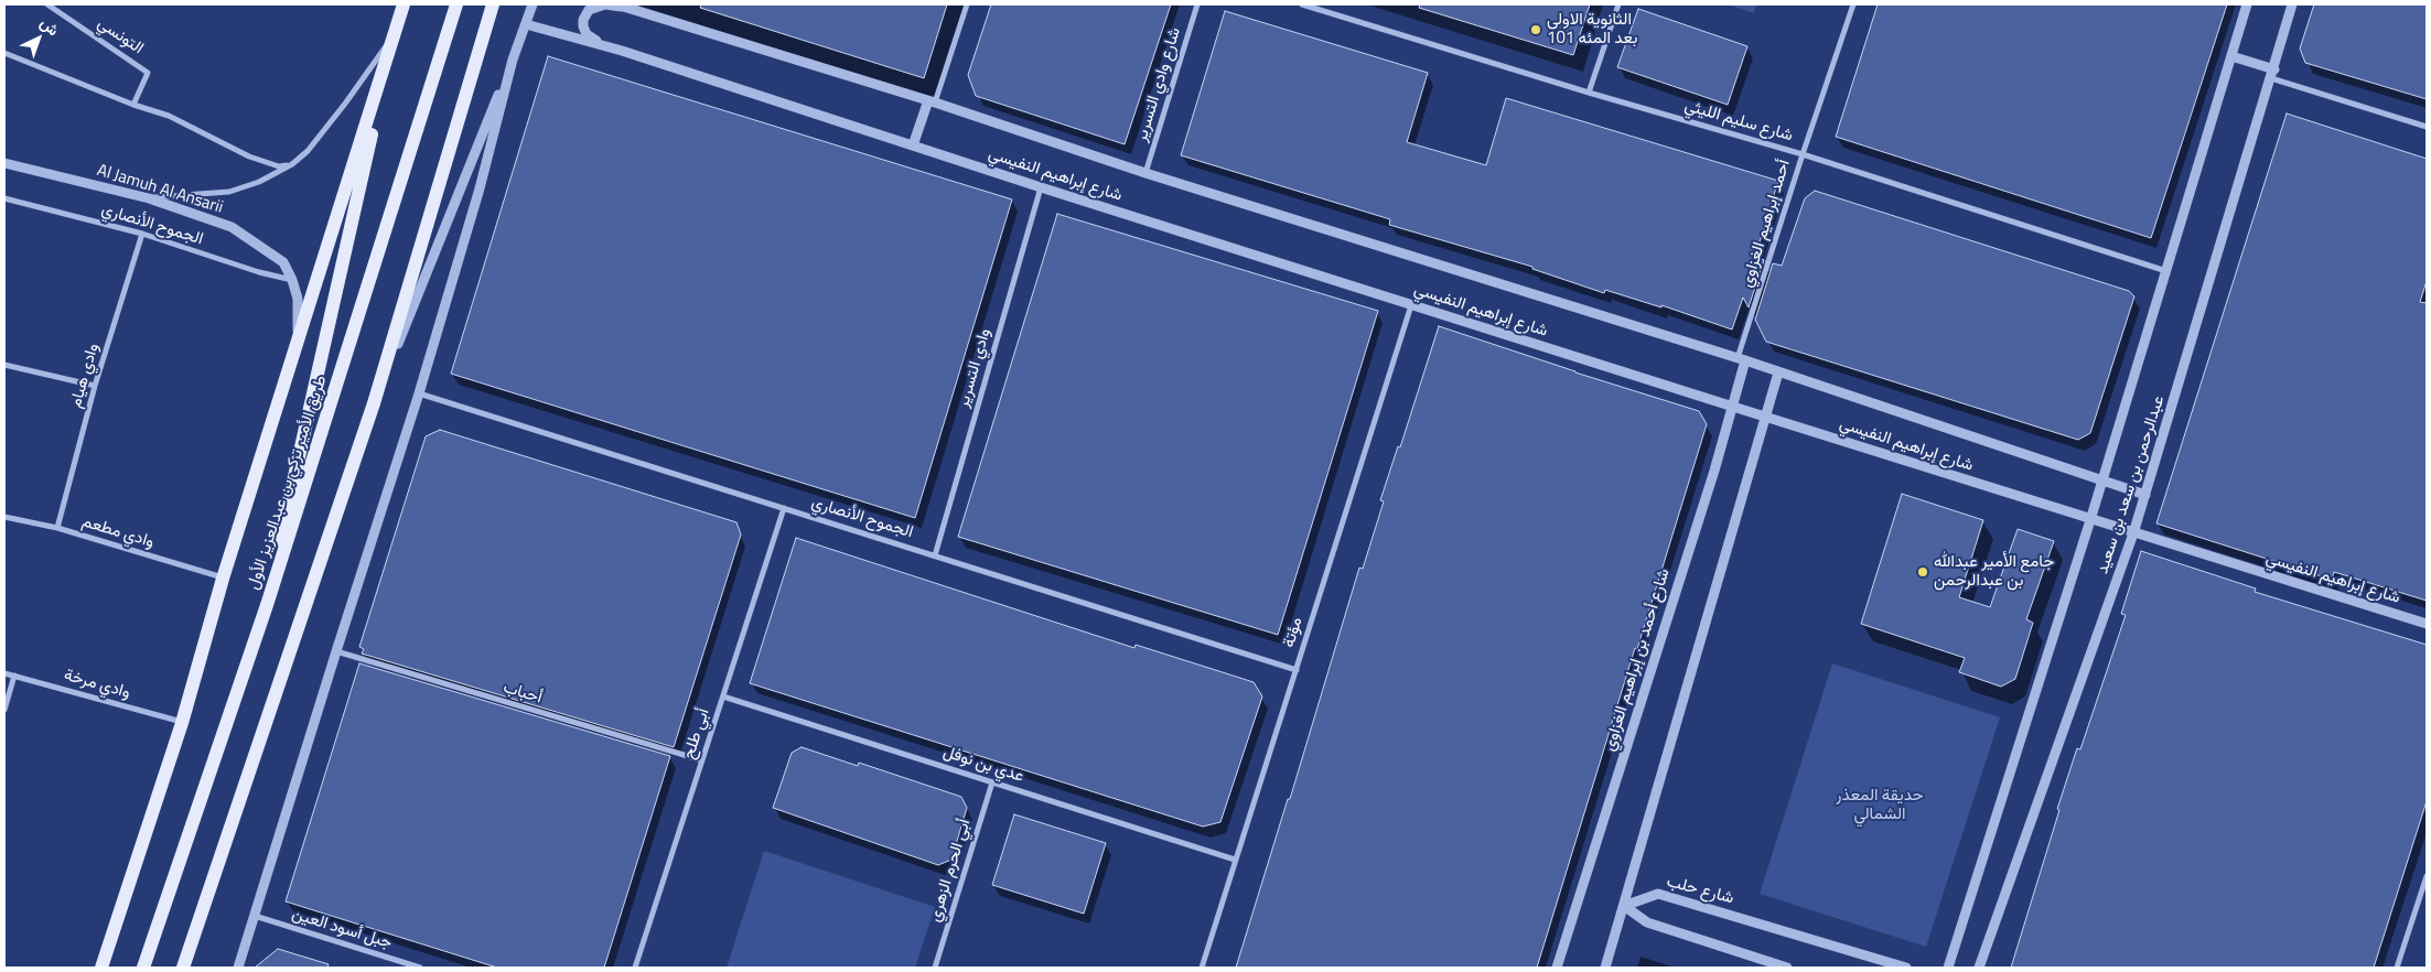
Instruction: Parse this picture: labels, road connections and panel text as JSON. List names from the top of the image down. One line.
{"streets":{"main road":["طريق الأمير تركي بن عبدالعزيز الأول"],"street":["التونسي","شارع وادي التسرير","شارع سليم الليثي","شارع إبراهيم النفيسي","Al Jamuh Al Ansarii","أحمد إبراهيم الغزاوي","الجموح الأنصاري","وادي التسرير","وادي هيام","عبدالرحمن بن سعد بن سعيد","وادي مطعم","مؤتة","شارع أحمد بن إبراهيم الغزاوي","وادي مرخة","أحباب","أبي طلح","عدي بن نوفل","أبي الحرم الزهري","شارع حلب","جبل أسود العين"]},"crossings":[["شارع وادي التسرير","شارع إبراهيم النفيسي"],["شارع سليم الليثي","أحمد إبراهيم الغزاوي"],["شارع سليم الليثي","عبدالرحمن بن سعد بن سعيد"],["شارع إبراهيم النفيسي","أحمد إبراهيم الغزاوي"],["شارع إبراهيم النفيسي","وادي التسرير"],["شارع إبراهيم النفيسي","عبدالرحمن بن سعد بن سعيد"],["شارع إبراهيم النفيسي","مؤتة"],["شارع إبراهيم النفيسي","شارع أحمد بن إبراهيم الغزاوي"],["Al Jamuh Al Ansarii","الجموح الأنصاري"],["أحمد إبراهيم الغزاوي","شارع أحمد بن إبراهيم الغزاوي"],["الجموح الأنصاري","وادي التسرير"],["الجموح الأنصاري","وادي هيام"],["الجموح الأنصاري","مؤتة"],["الجموح الأنصاري","أبي طلح"],["وادي هيام","وادي مطعم"],["مؤتة","عدي بن نوفل"],["أحباب","أبي طلح"],["أبي طلح","عدي بن نوفل"],["عدي بن نوفل","أبي الحرم الزهري"]],"parks":["حديقة المعذر الشمالي"],"places":["الثانوية الاولى بعد المئه 101","جامع الأمير عبدالله بن عبدالرحمن"],"north":"top right"}
